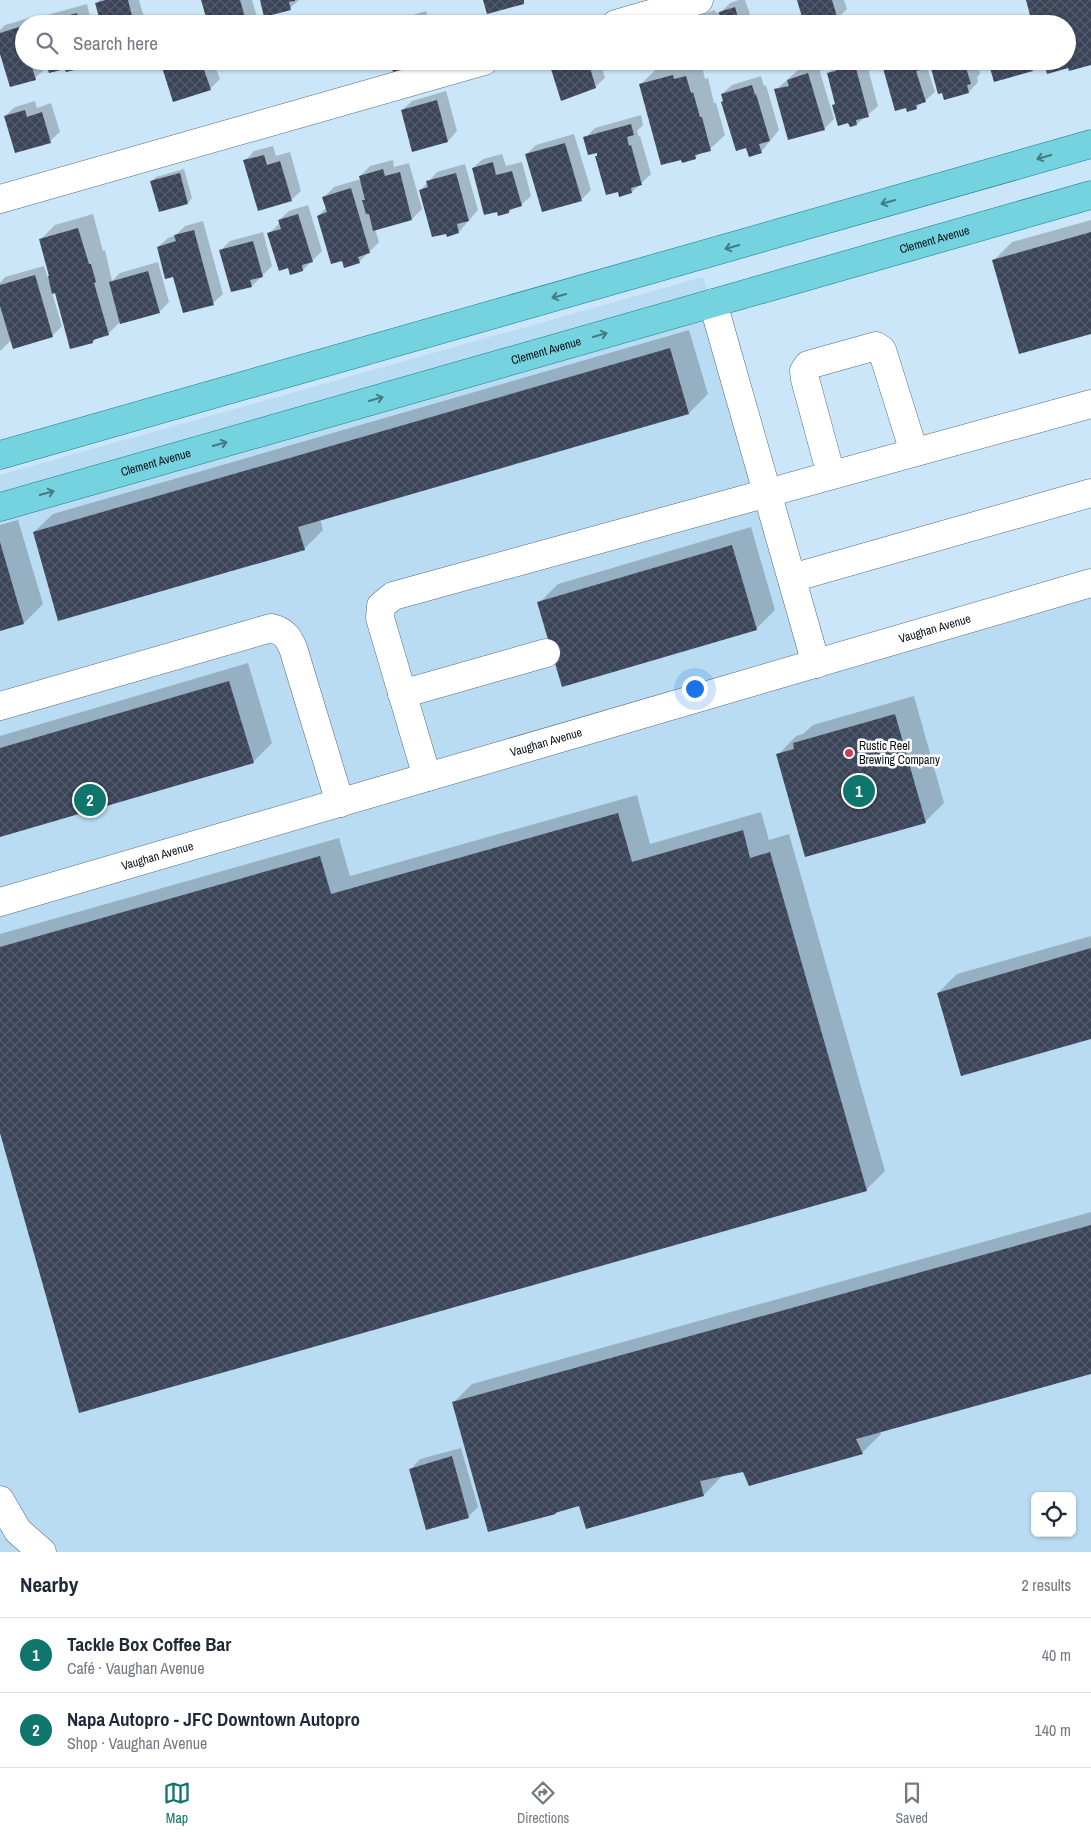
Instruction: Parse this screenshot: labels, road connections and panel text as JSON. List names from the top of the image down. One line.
{"streets":{"main road":["Clement Avenue"],"street":["Vaughan Avenue"]},"places":["Rustic Reel Brewing Company"],"page":{"search":"Search here","pins":["1","2"],"heading":["Nearby","2 results"],"list":[{"mark":"1","name":"Tackle Box Coffee Bar","note":"Café · Vaughan Avenue","value":"40 m"},{"mark":"2","name":"Napa Autopro - JFC Downtown Autopro","note":"Shop · Vaughan Avenue","value":"140 m"}],"nav":["Map","Directions","Saved"]}}
